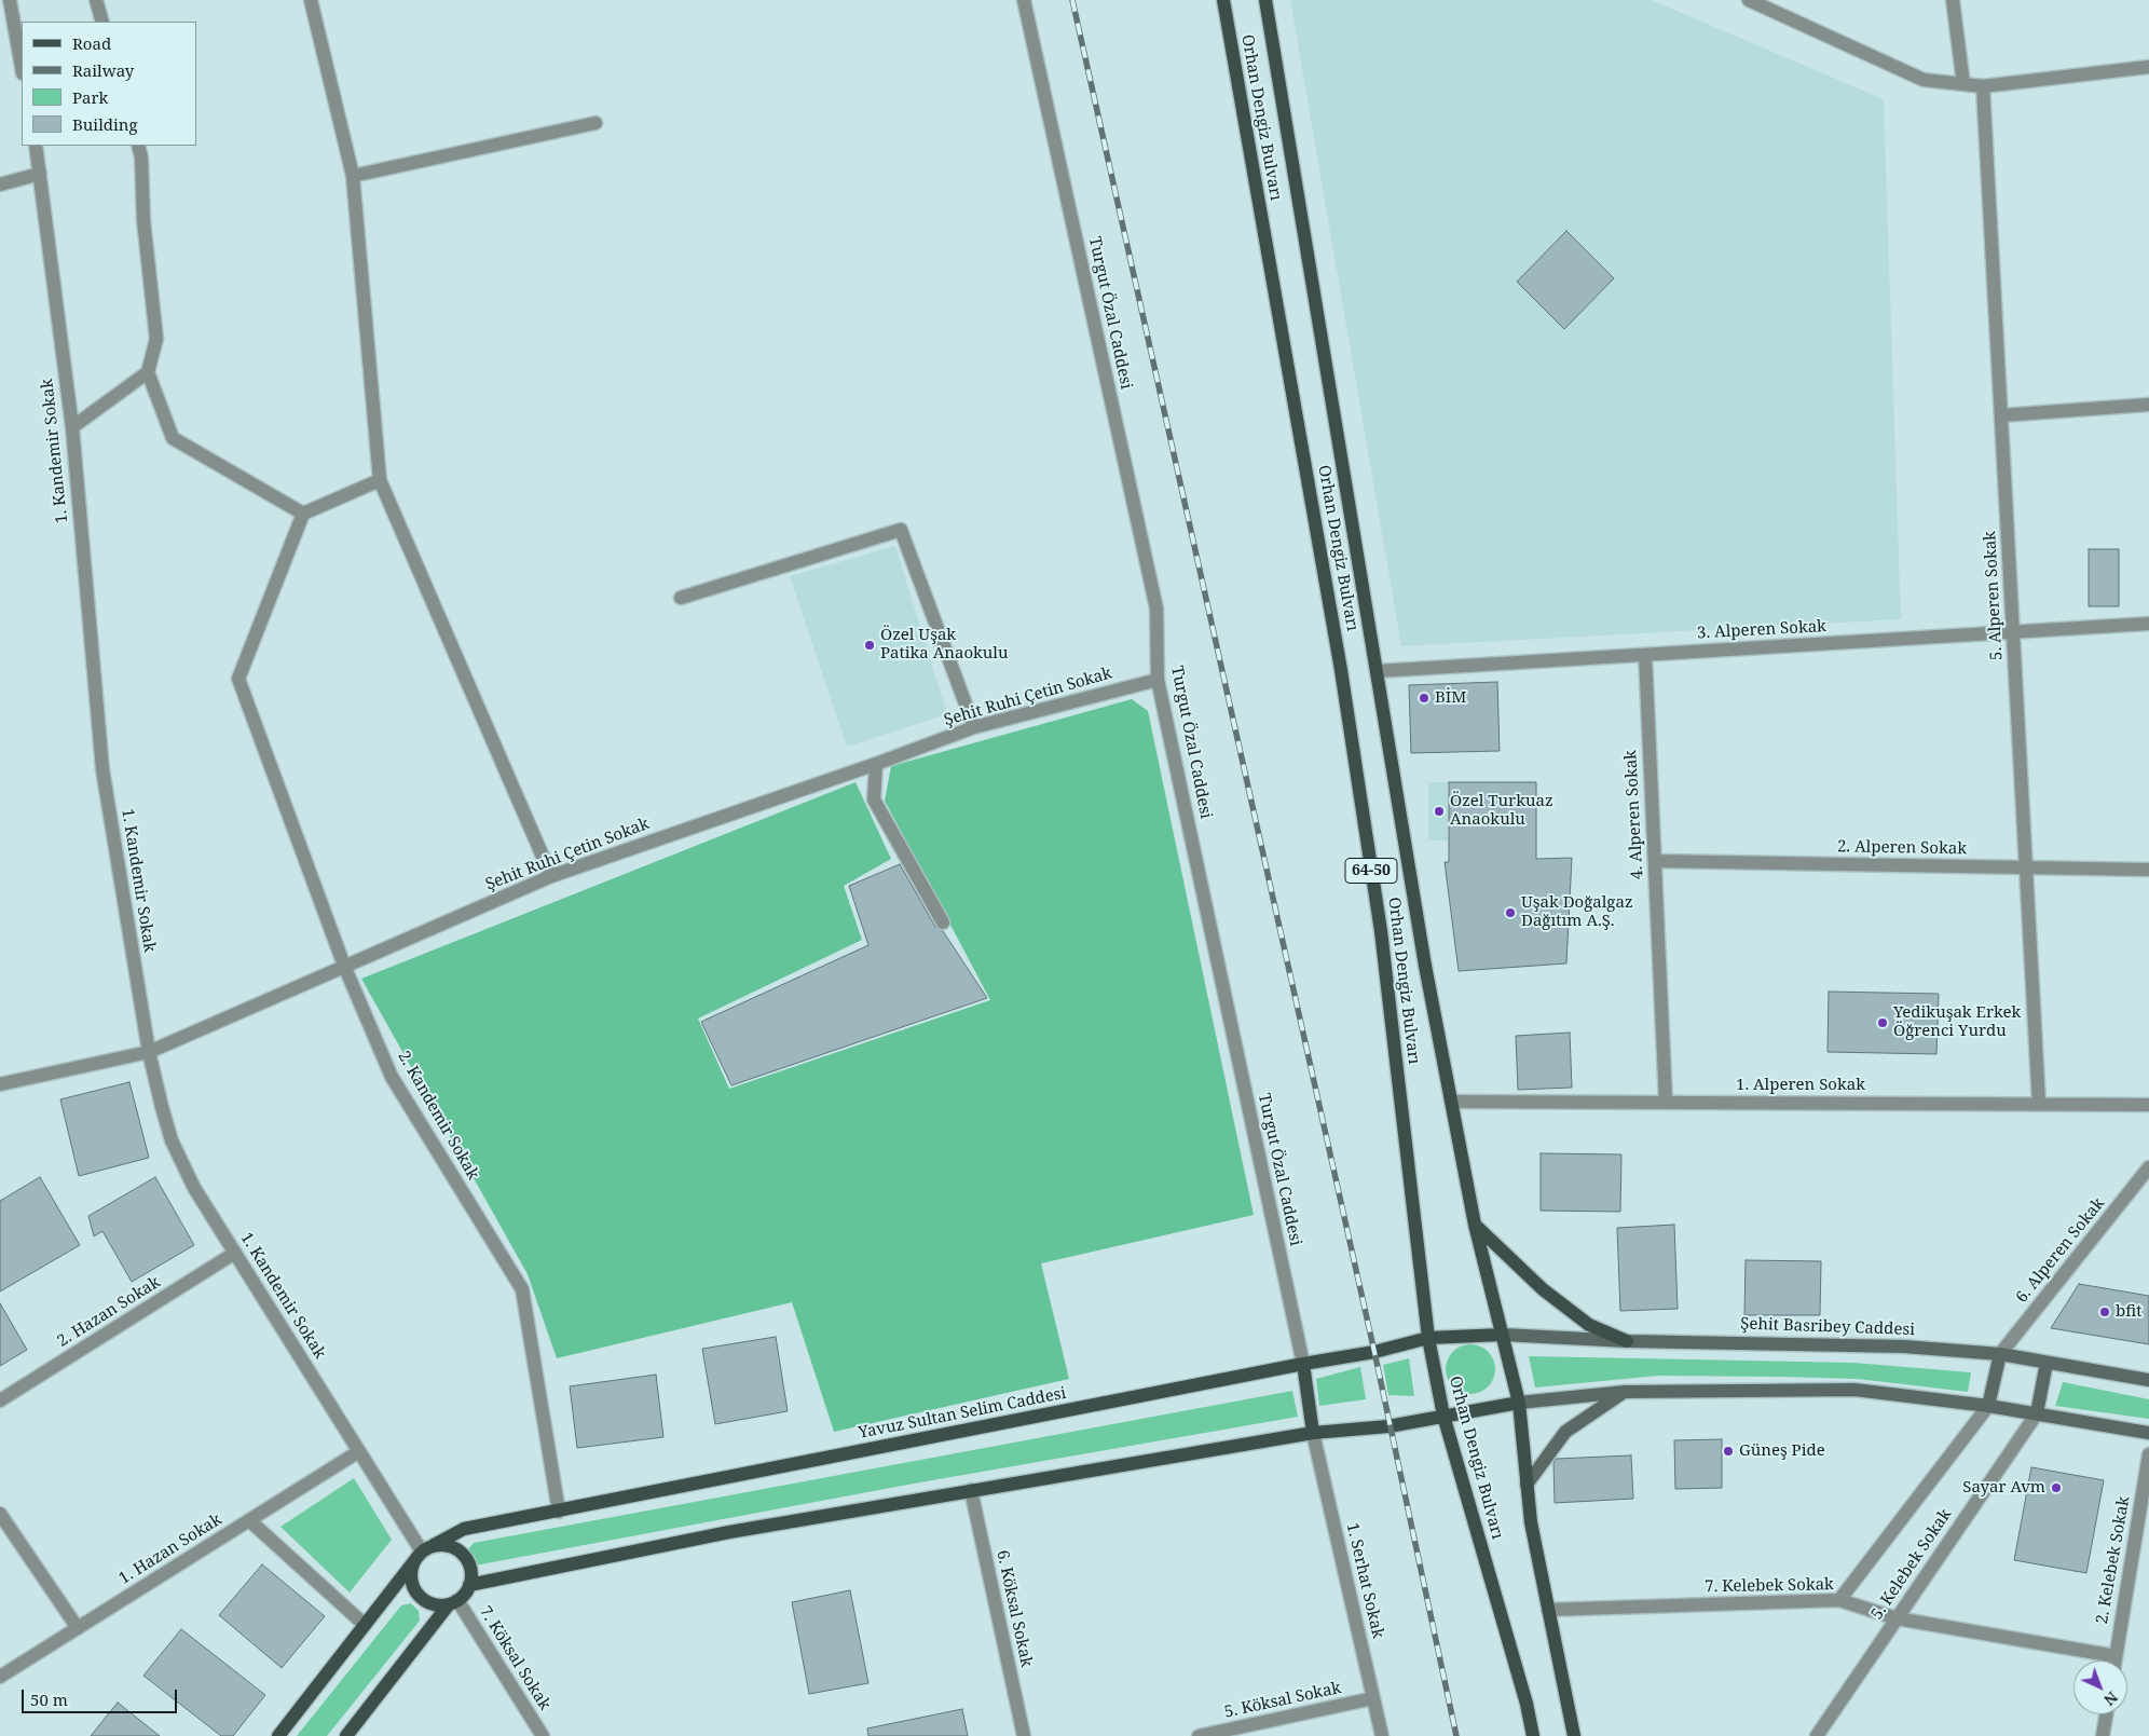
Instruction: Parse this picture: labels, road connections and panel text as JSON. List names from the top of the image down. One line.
{"streets":{"main road":["Orhan Dengiz Bulvarı","64-50","Yavuz Sultan Selim Caddesi"],"street":["Turgut Özal Caddesi","1. Kandemir Sokak","5. Alperen Sokak","3. Alperen Sokak","Şehit Ruhi Çetin Sokak","4. Alperen Sokak","2. Alperen Sokak","1. Alperen Sokak","2. Kandemir Sokak","6. Alperen Sokak","2. Hazan Sokak","Şehit Basribey Caddesi","1. Hazan Sokak","2. Kelebek Sokak","5. Kelebek Sokak","1. Serhat Sokak","7. Kelebek Sokak","6. Köksal Sokak","7. Köksal Sokak","5. Köksal Sokak"]},"crossings":[["Orhan Dengiz Bulvarı","3. Alperen Sokak"],["Orhan Dengiz Bulvarı","1. Alperen Sokak"],["Orhan Dengiz Bulvarı","Şehit Basribey Caddesi"],["Orhan Dengiz Bulvarı","Yavuz Sultan Selim Caddesi"],["Orhan Dengiz Bulvarı","7. Kelebek Sokak"],["Turgut Özal Caddesi","Şehit Ruhi Çetin Sokak"],["Turgut Özal Caddesi","Yavuz Sultan Selim Caddesi"],["1. Kandemir Sokak","Şehit Ruhi Çetin Sokak"],["1. Kandemir Sokak","2. Hazan Sokak"],["1. Kandemir Sokak","Yavuz Sultan Selim Caddesi"],["1. Kandemir Sokak","1. Hazan Sokak"],["1. Kandemir Sokak","7. Köksal Sokak"],["5. Alperen Sokak","3. Alperen Sokak"],["5. Alperen Sokak","2. Alperen Sokak"],["5. Alperen Sokak","1. Alperen Sokak"],["3. Alperen Sokak","4. Alperen Sokak"],["Şehit Ruhi Çetin Sokak","2. Kandemir Sokak"],["4. Alperen Sokak","2. Alperen Sokak"],["4. Alperen Sokak","1. Alperen Sokak"],["2. Kandemir Sokak","Yavuz Sultan Selim Caddesi"],["6. Alperen Sokak","Şehit Basribey Caddesi"],["Şehit Basribey Caddesi","Yavuz Sultan Selim Caddesi"],["Yavuz Sultan Selim Caddesi","7. Köksal Sokak"],["2. Kelebek Sokak","7. Kelebek Sokak"],["5. Kelebek Sokak","7. Kelebek Sokak"],["1. Serhat Sokak","5. Köksal Sokak"]],"places":["Özel Uşak Patika Anaokulu","BİM","Özel Turkuaz Anaokulu","Uşak Doğalgaz Dağıtım A.Ş.","Yedikuşak Erkek Öğrenci Yurdu","bfit","Güneş Pide","Sayar Avm"],"legend":["Road","Railway","Park","Building"],"scale_bar":"50 m","north":"bottom right"}
